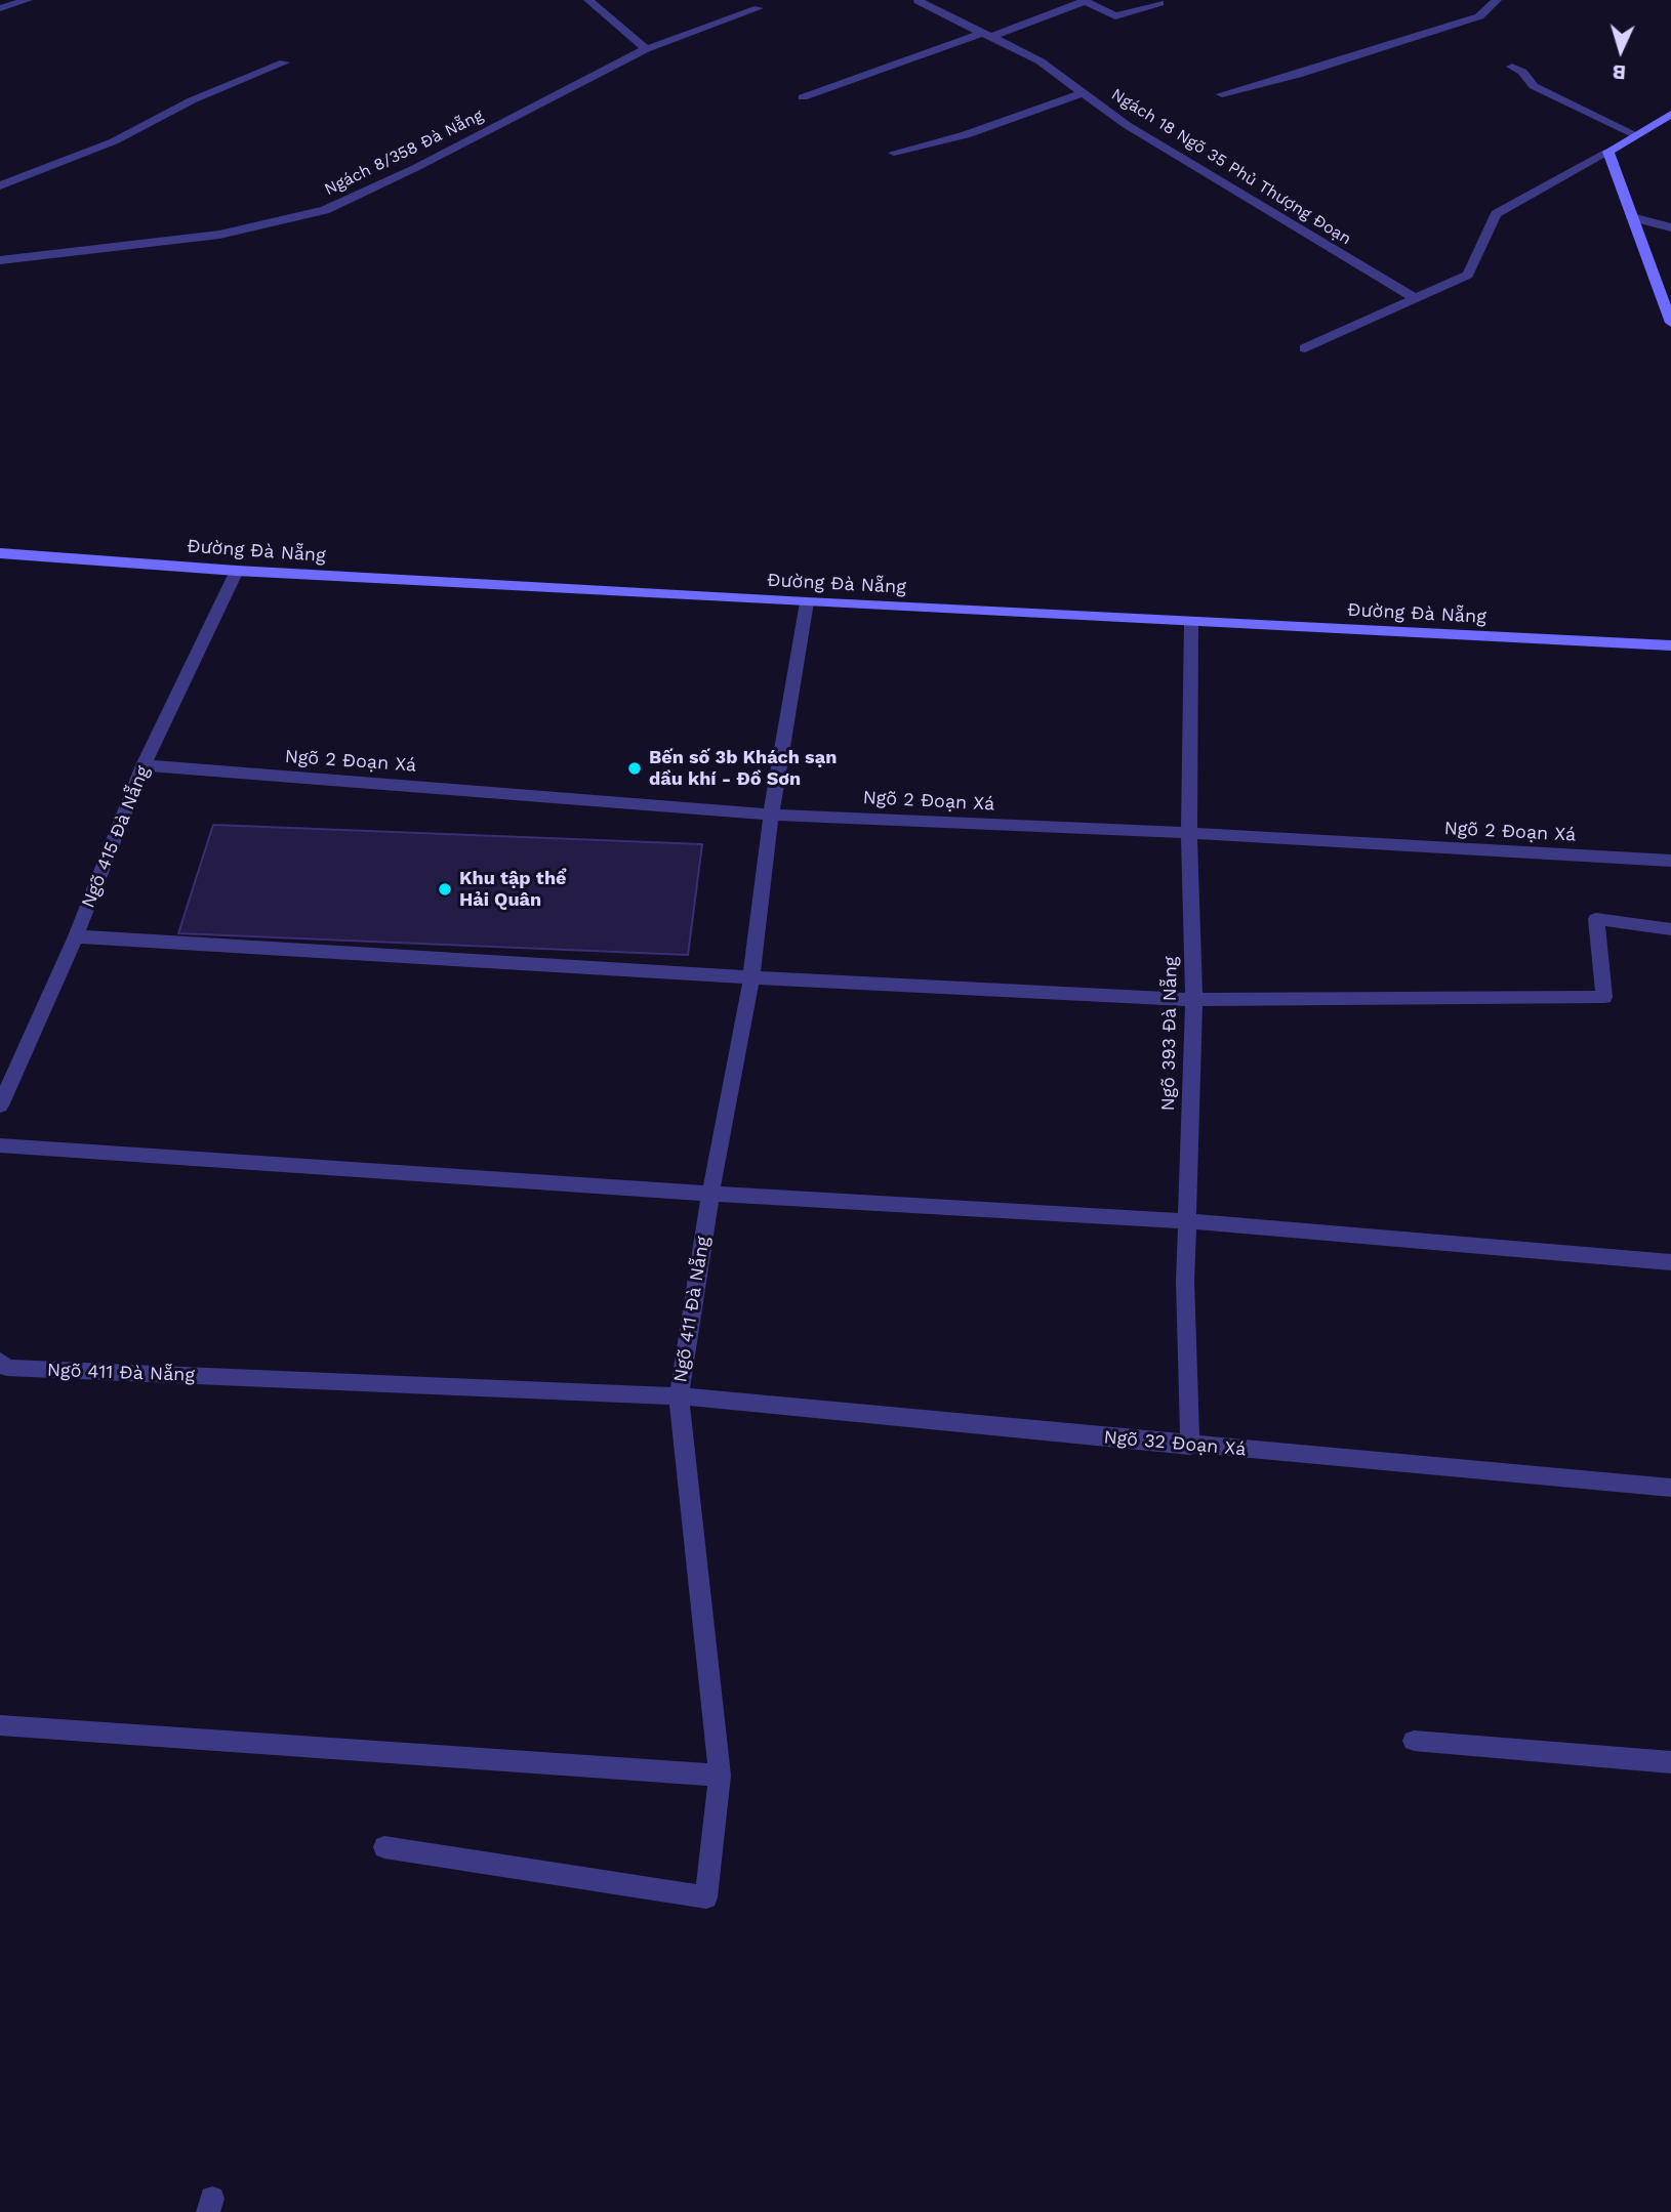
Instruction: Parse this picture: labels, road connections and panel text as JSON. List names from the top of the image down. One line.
{"streets":{"main road":["Đường Đà Nẵng"],"lane":["Ngách 8/358 Đà Nẵng","Ngách 18 Ngõ 35 Phủ Thượng Đoạn","Ngõ 2 Đoạn Xá","Ngõ 415 Đà Nẵng","Ngõ 393 Đà Nẵng","Ngõ 411 Đà Nẵng","Ngõ 32 Đoạn Xá"]},"crossings":[["Đường Đà Nẵng","Ngõ 415 Đà Nẵng"],["Đường Đà Nẵng","Ngõ 393 Đà Nẵng"],["Đường Đà Nẵng","Ngõ 411 Đà Nẵng"],["Ngõ 2 Đoạn Xá","Ngõ 415 Đà Nẵng"],["Ngõ 2 Đoạn Xá","Ngõ 393 Đà Nẵng"],["Ngõ 2 Đoạn Xá","Ngõ 411 Đà Nẵng"],["Ngõ 393 Đà Nẵng","Ngõ 32 Đoạn Xá"],["Ngõ 411 Đà Nẵng","Ngõ 32 Đoạn Xá"]],"places":["Bến số 3b Khách sạn dầu khí - Đồ Sơn","Khu tập thể Hải Quân"],"north":"bottom"}
